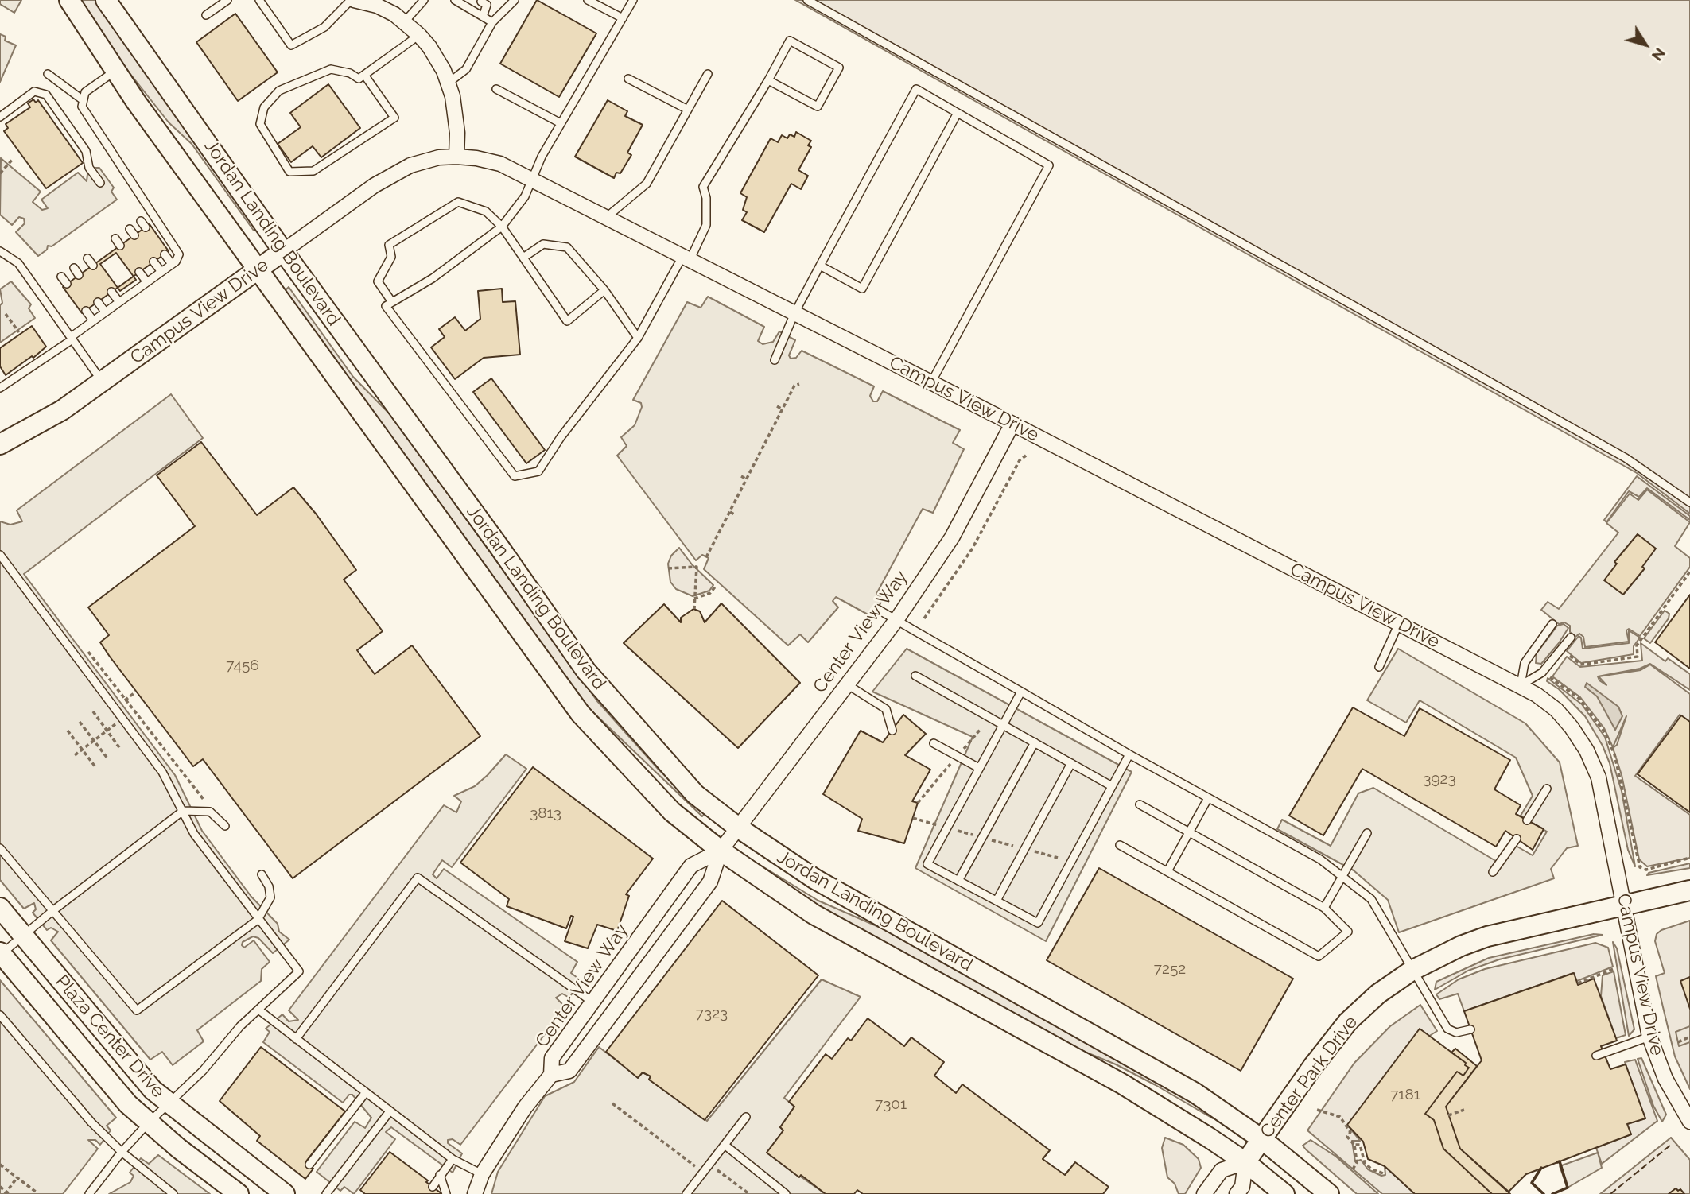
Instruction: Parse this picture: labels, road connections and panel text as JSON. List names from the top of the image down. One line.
{"streets":{"main road":["Jordan Landing Boulevard","Campus View Drive","Plaza Center Drive","Center Park Drive"],"street":["Center View Way"]},"crossings":[["Jordan Landing Boulevard","Campus View Drive"],["Jordan Landing Boulevard","Center View Way"],["Jordan Landing Boulevard","Center Park Drive"],["Campus View Drive","Center View Way"],["Campus View Drive","Center Park Drive"]],"house_numbers":["7456","3923","3813","7252","7323","7181","7301"],"north":"bottom right"}
